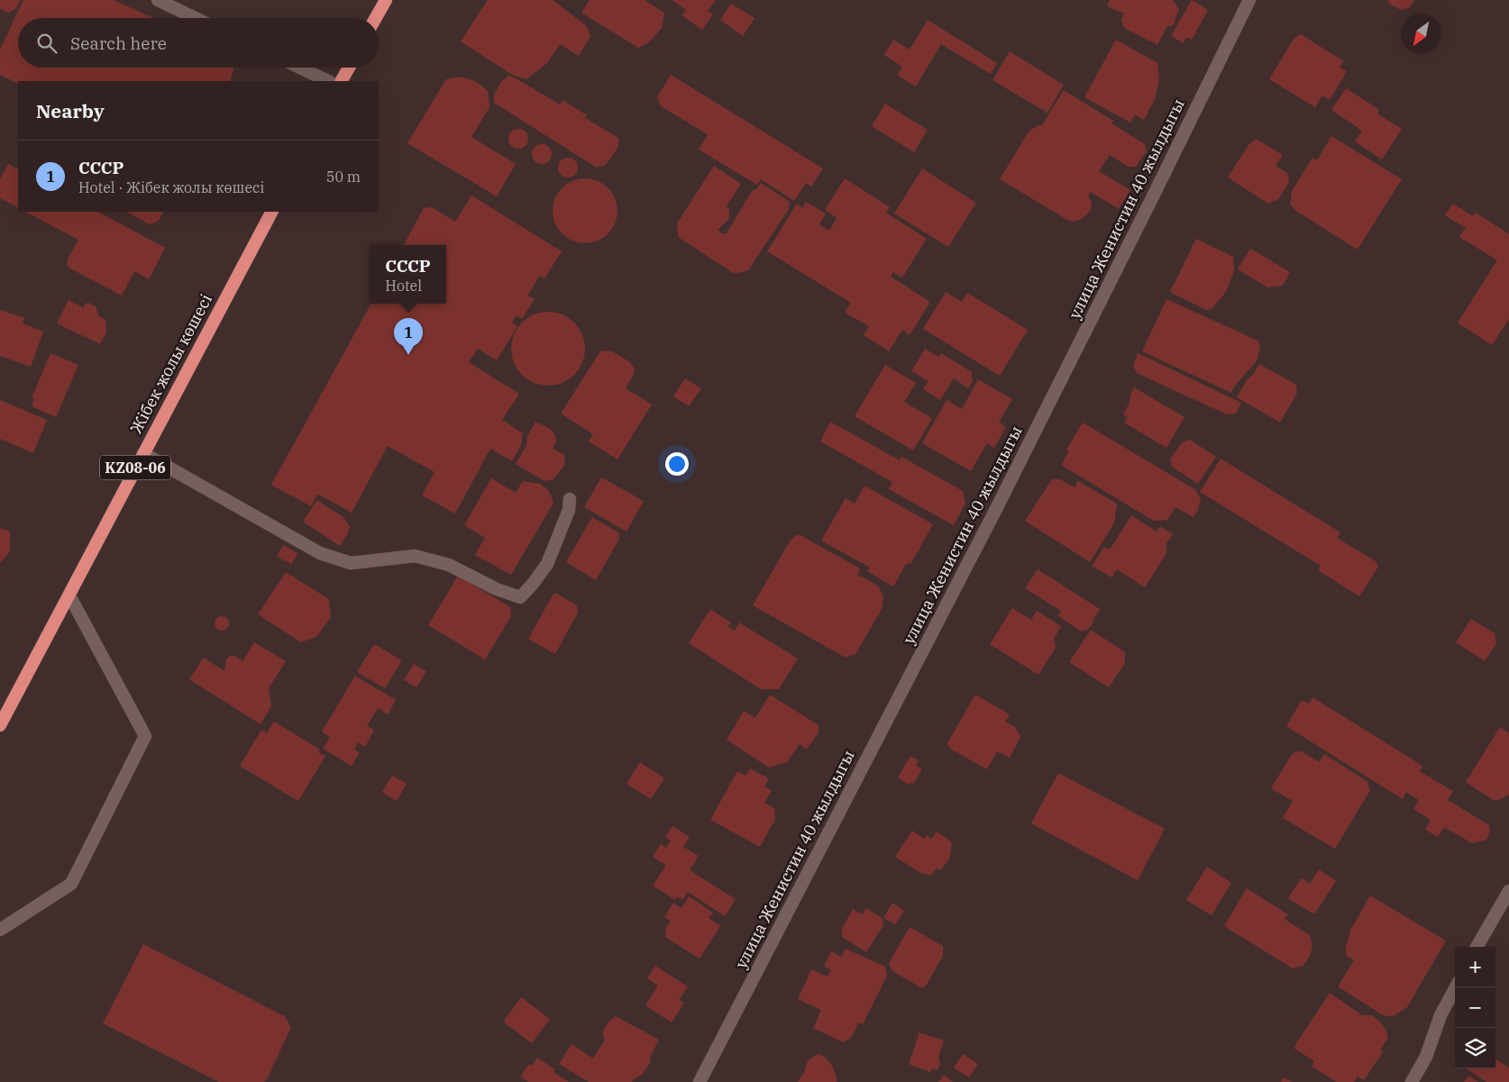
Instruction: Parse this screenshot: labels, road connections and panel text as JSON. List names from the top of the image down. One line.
{"streets":{"highway":["Жібек жолы көшесі","KZ08-06"],"street":["улица Женистин 40 жылдыгы"]},"north":"bottom left","page":{"search":"Search here","heading":"Nearby","list":[{"mark":"1","name":"СССР","note":"Hotel · Жібек жолы көшесі","value":"50 m"}],"popup":["СССР","Hotel"],"pins":"1","map_buttons":["+","−"]}}
